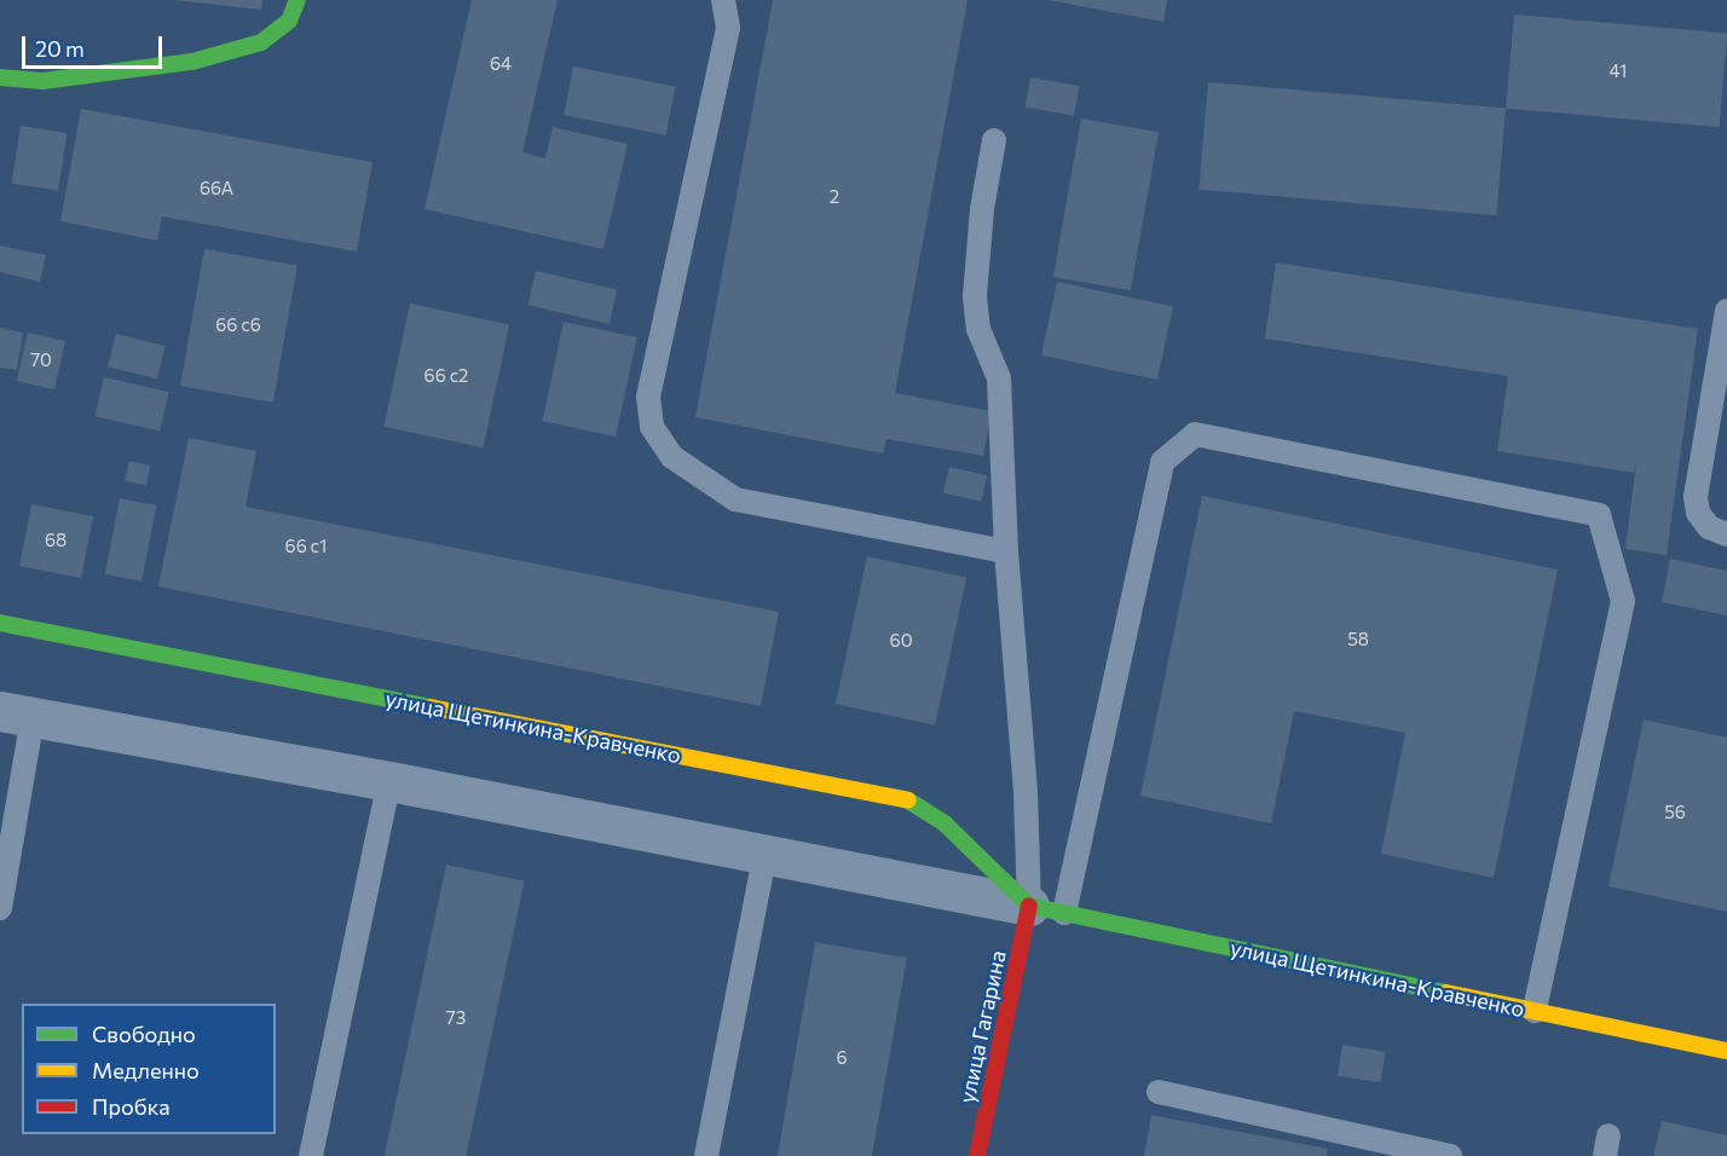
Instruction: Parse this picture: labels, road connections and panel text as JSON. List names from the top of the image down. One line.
{"streets":{"street":["улица Щетинкина-Кравченко","улица Гагарина"]},"crossings":[["улица Щетинкина-Кравченко","улица Гагарина"]],"house_numbers":["64","41","66А","2","66 с6","70","66 с2","68","66 с1","58","60","56","73","6"],"legend":["Свободно","Медленно","Пробка"],"scale_bar":"20 m"}
